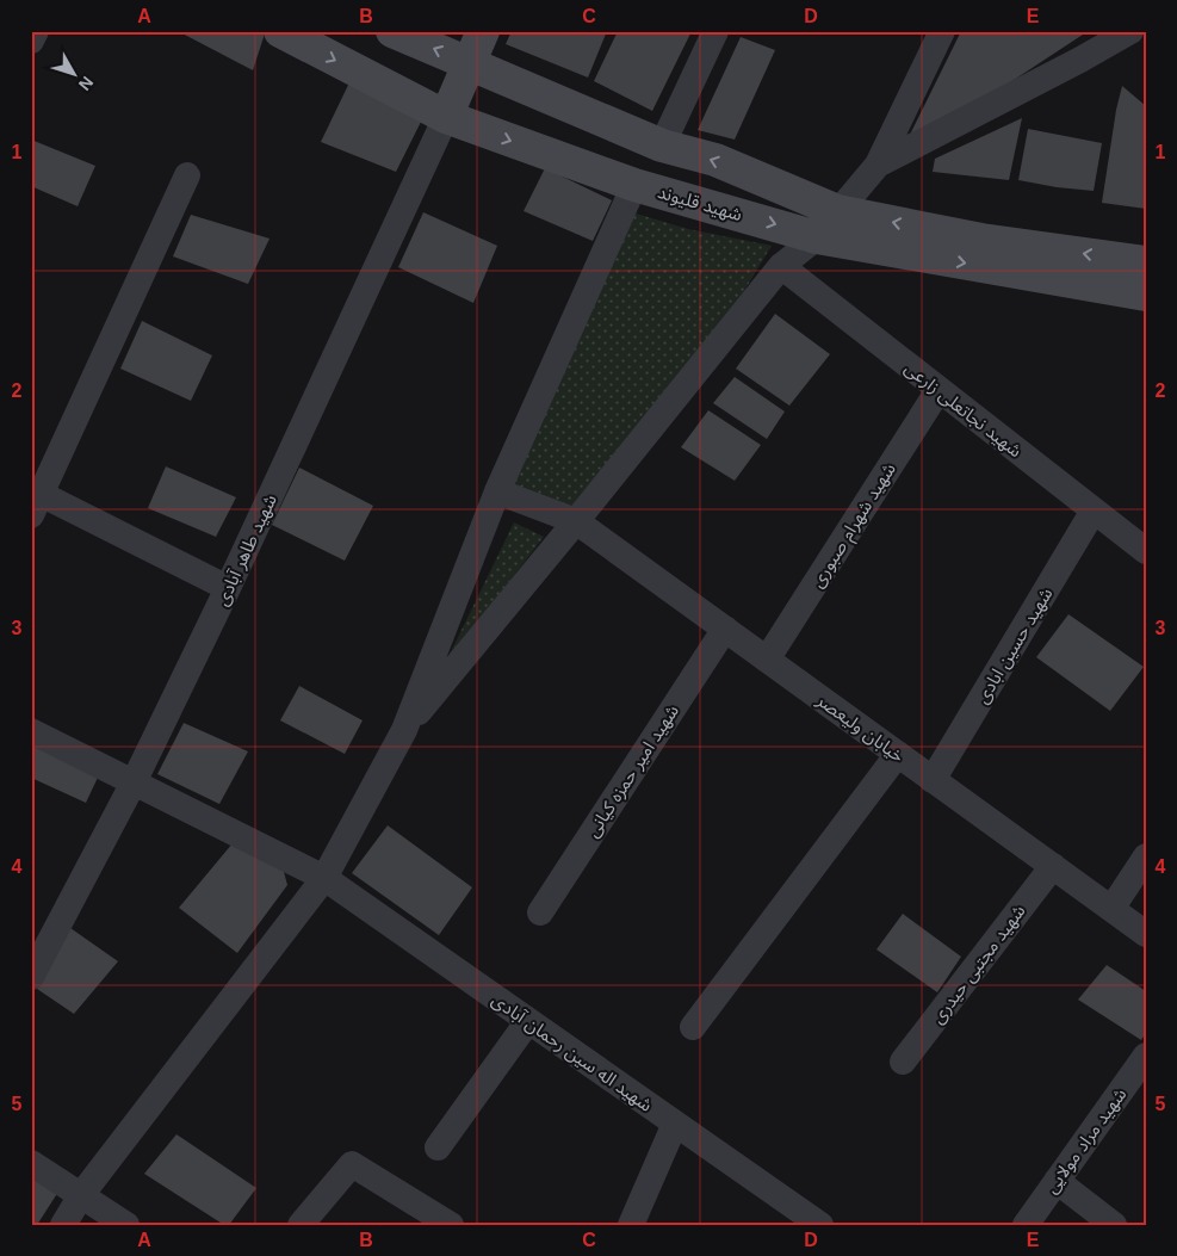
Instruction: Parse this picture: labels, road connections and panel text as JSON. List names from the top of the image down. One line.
{"streets":{"main road":["شهید قلیوند"],"street":["شهید نجاتعلی زارعی","شهید شهرام صبوری","شهید طاهر آبادی","شهید حسین ابادی","خیابان ولیعصر","شهید امیر حمزه کیانی","شهید مجتبی حیدری","شهید اله سین رحمان آبادی","شهید مراد مولایی"]},"crossings":[["شهید قلیوند","شهید طاهر آبادی"],["شهید نجاتعلی زارعی","شهید شهرام صبوری"],["شهید نجاتعلی زارعی","شهید حسین ابادی"],["شهید شهرام صبوری","خیابان ولیعصر"],["شهید طاهر آبادی","شهید اله سین رحمان آبادی"],["شهید حسین ابادی","خیابان ولیعصر"],["خیابان ولیعصر","شهید امیر حمزه کیانی"],["خیابان ولیعصر","شهید مجتبی حیدری"]],"north":"bottom right","grid":{"columns":["A","B","C","D","E"],"rows":["1","2","3","4","5"]}}
